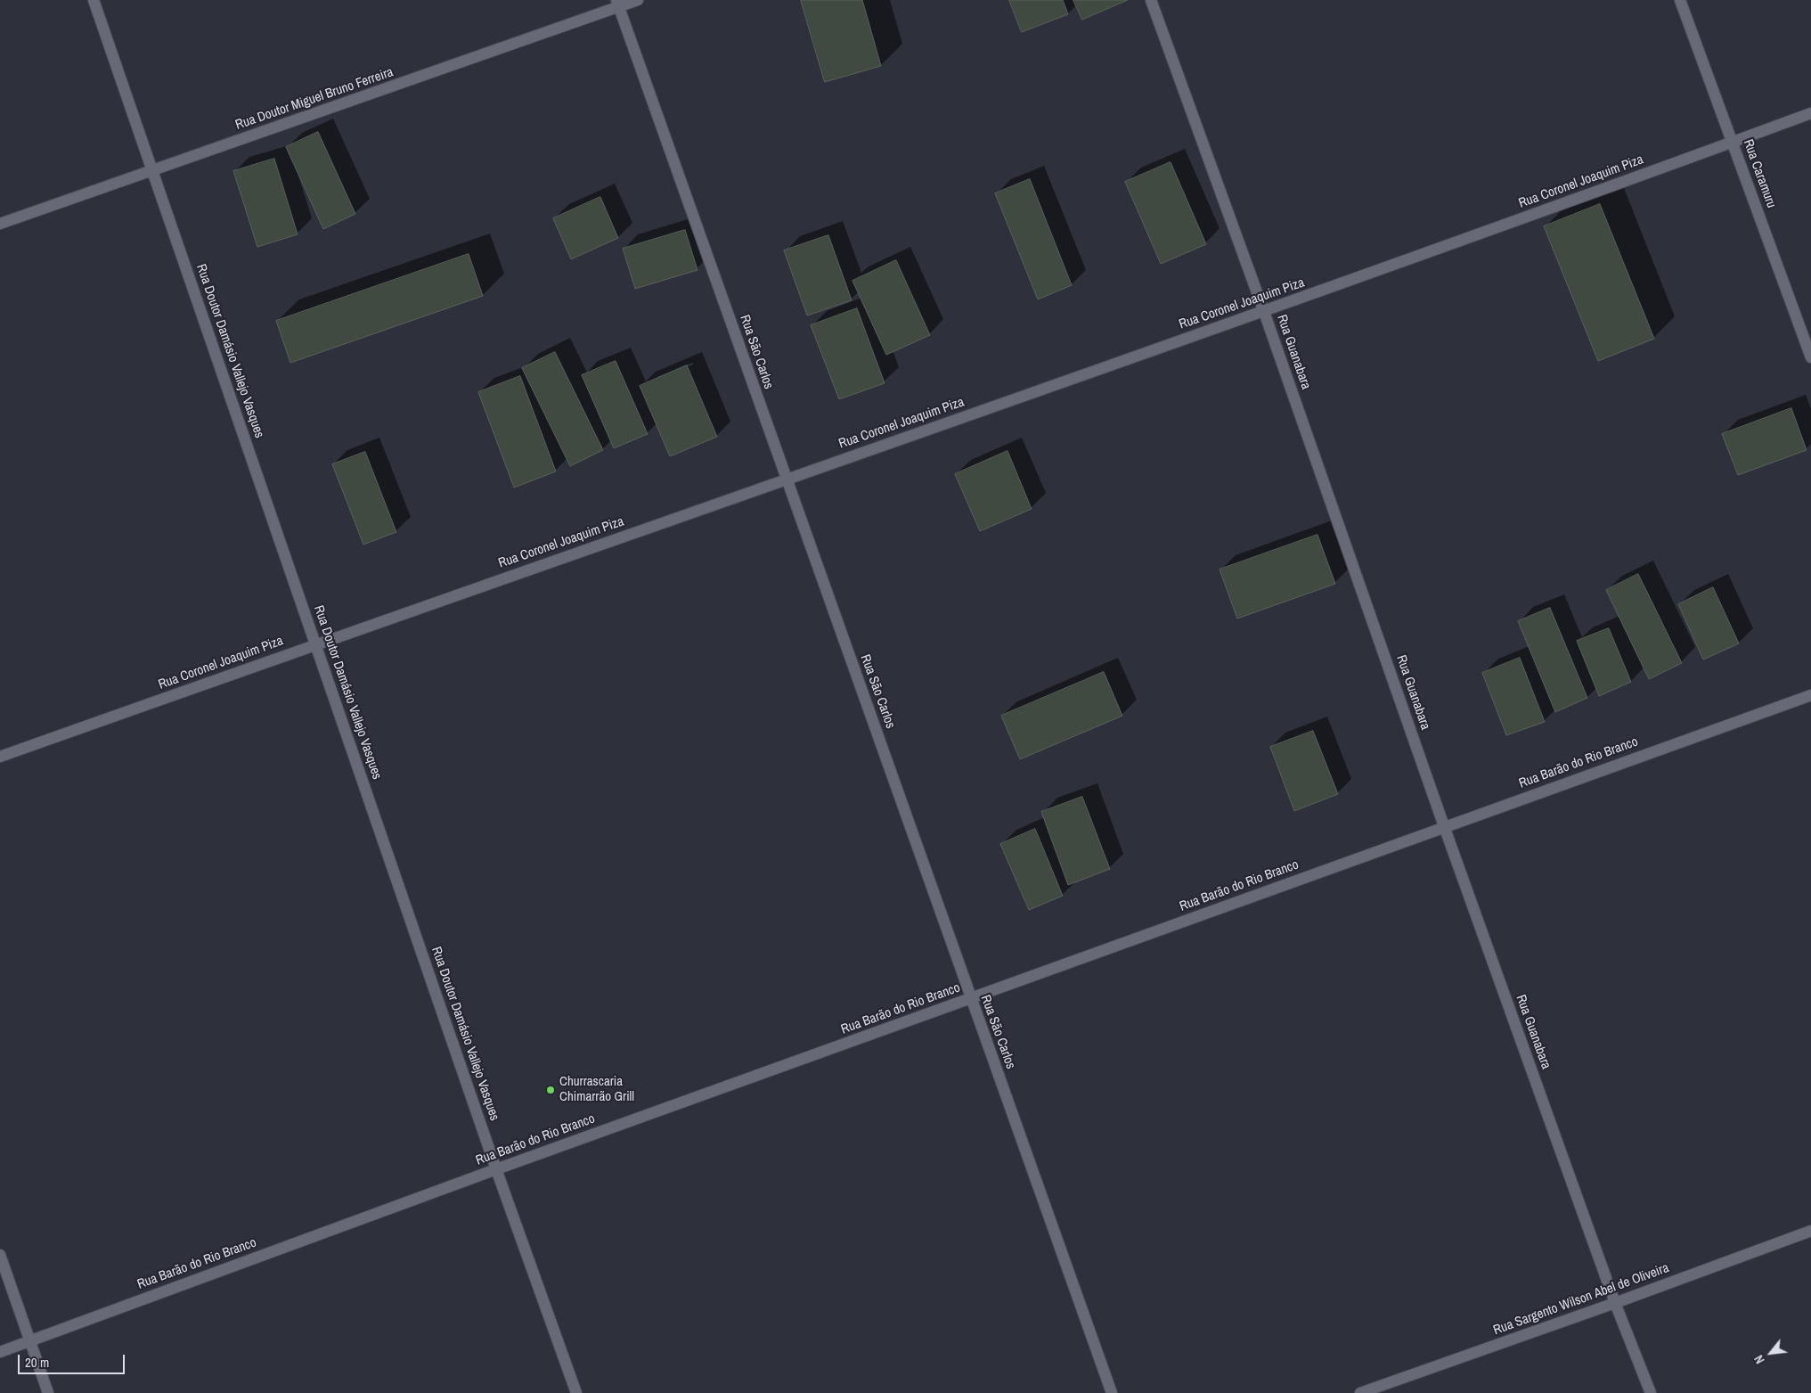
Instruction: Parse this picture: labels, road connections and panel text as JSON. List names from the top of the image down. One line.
{"streets":{"street":["Rua Doutor Miguel Bruno Ferreira","Rua Caramuru","Rua Coronel Joaquim Piza","Rua Doutor Damásio Vallejo Vasques","Rua São Carlos","Rua Guanabara","Rua Barão do Rio Branco","Rua Sargento Wilson Abel de Oliveira"]},"crossings":[["Rua Doutor Miguel Bruno Ferreira","Rua Doutor Damásio Vallejo Vasques"],["Rua Doutor Miguel Bruno Ferreira","Rua São Carlos"],["Rua Caramuru","Rua Coronel Joaquim Piza"],["Rua Coronel Joaquim Piza","Rua Doutor Damásio Vallejo Vasques"],["Rua Coronel Joaquim Piza","Rua São Carlos"],["Rua Coronel Joaquim Piza","Rua Guanabara"],["Rua Doutor Damásio Vallejo Vasques","Rua Barão do Rio Branco"],["Rua São Carlos","Rua Barão do Rio Branco"],["Rua Guanabara","Rua Barão do Rio Branco"],["Rua Guanabara","Rua Sargento Wilson Abel de Oliveira"]],"places":["Churrascaria Chimarrão Grill"],"scale_bar":"20 m","north":"bottom left"}
